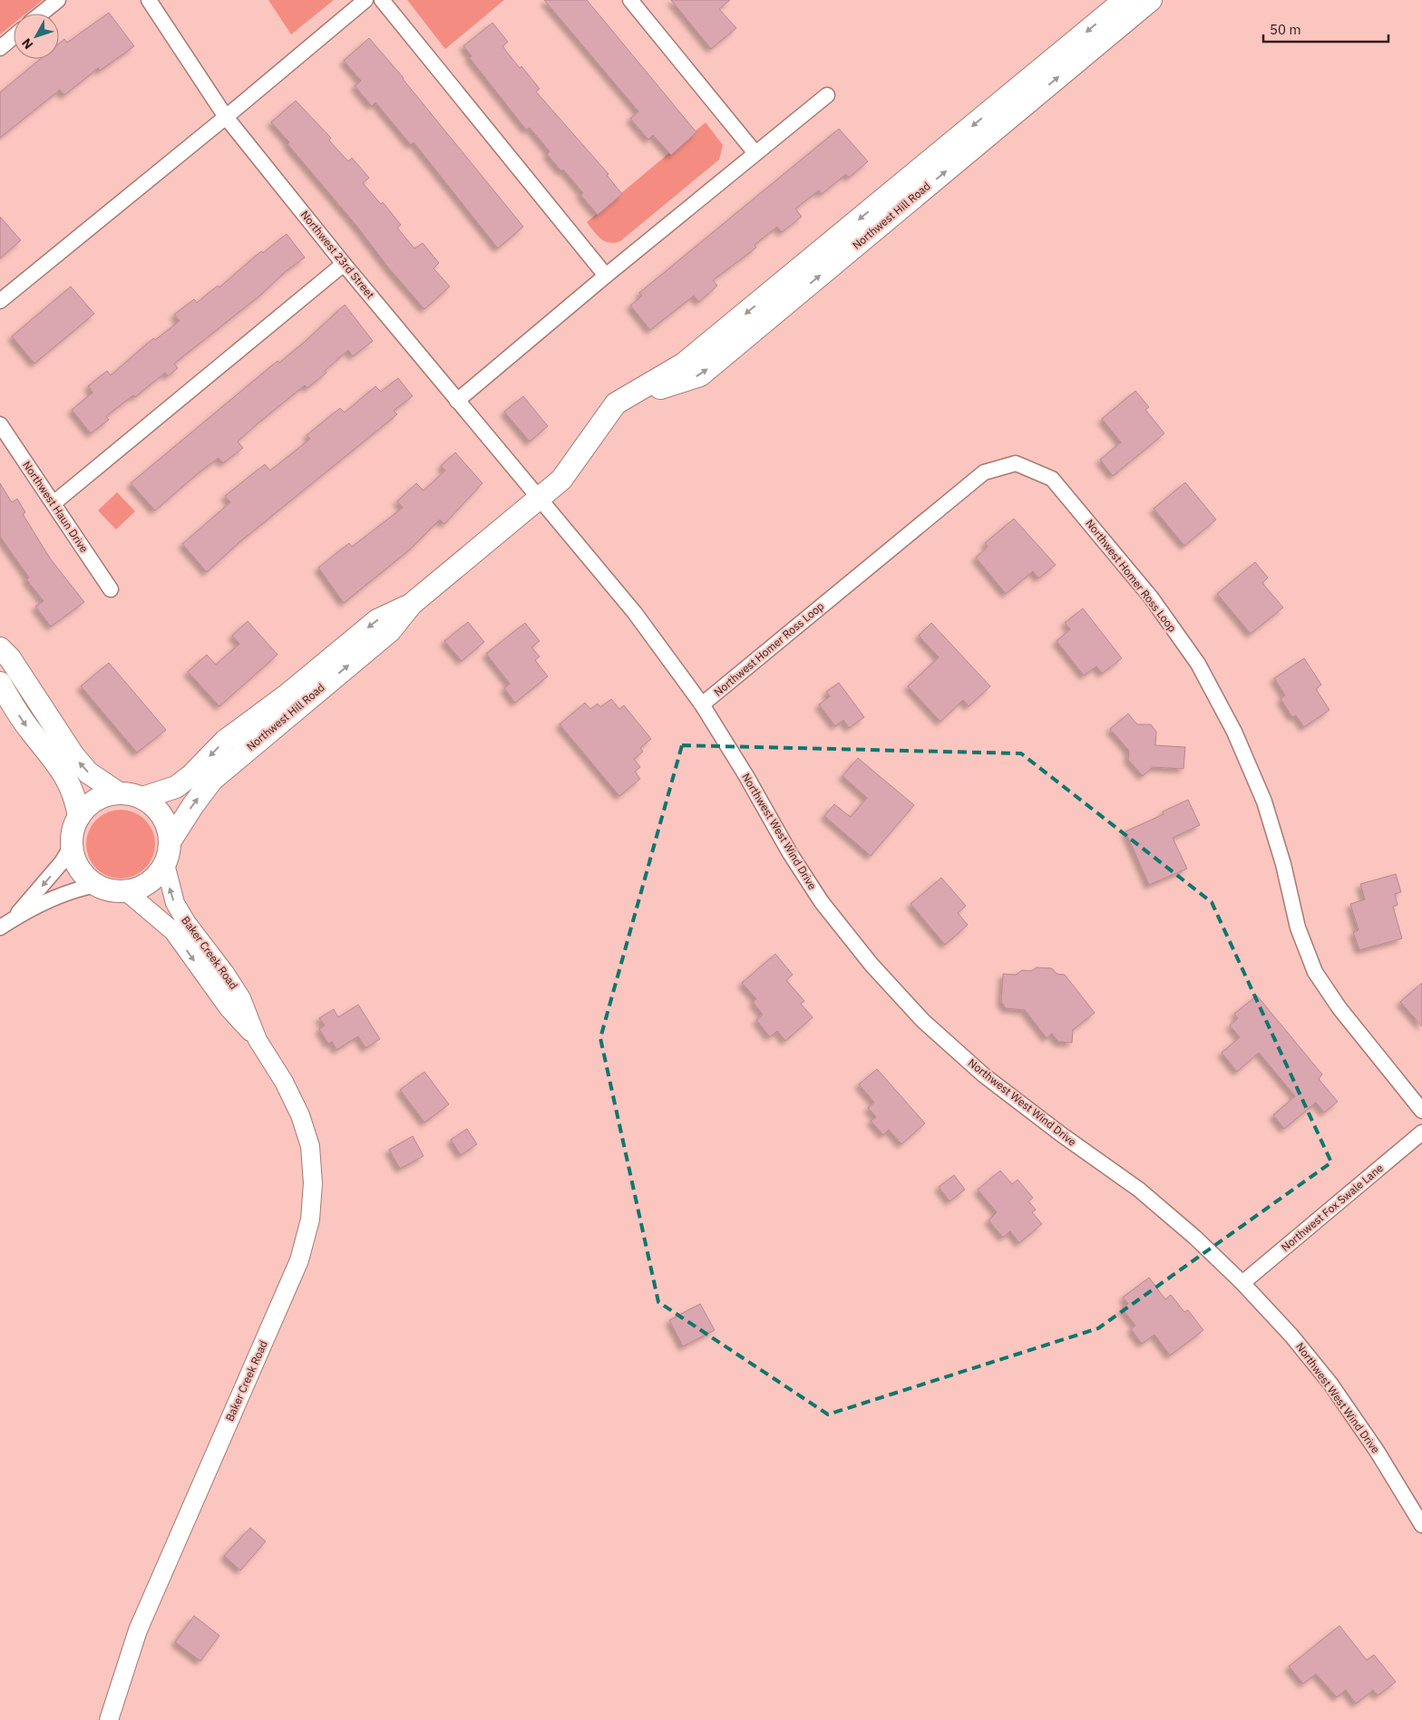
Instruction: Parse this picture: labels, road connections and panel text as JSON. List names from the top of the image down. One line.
{"streets":{"main road":["Northwest Hill Road"],"street":["Northwest 23rd Street","Northwest Haun Drive","Northwest Homer Ross Loop","Northwest West Wind Drive","Baker Creek Road","Northwest Fox Swale Lane"]},"crossings":[["Northwest Hill Road","Northwest 23rd Street"],["Northwest Hill Road","Northwest West Wind Drive"],["Northwest Hill Road","Baker Creek Road"],["Northwest 23rd Street","Northwest West Wind Drive"],["Northwest Homer Ross Loop","Northwest West Wind Drive"],["Northwest West Wind Drive","Northwest Fox Swale Lane"]],"scale_bar":"50 m","north":"bottom left"}
